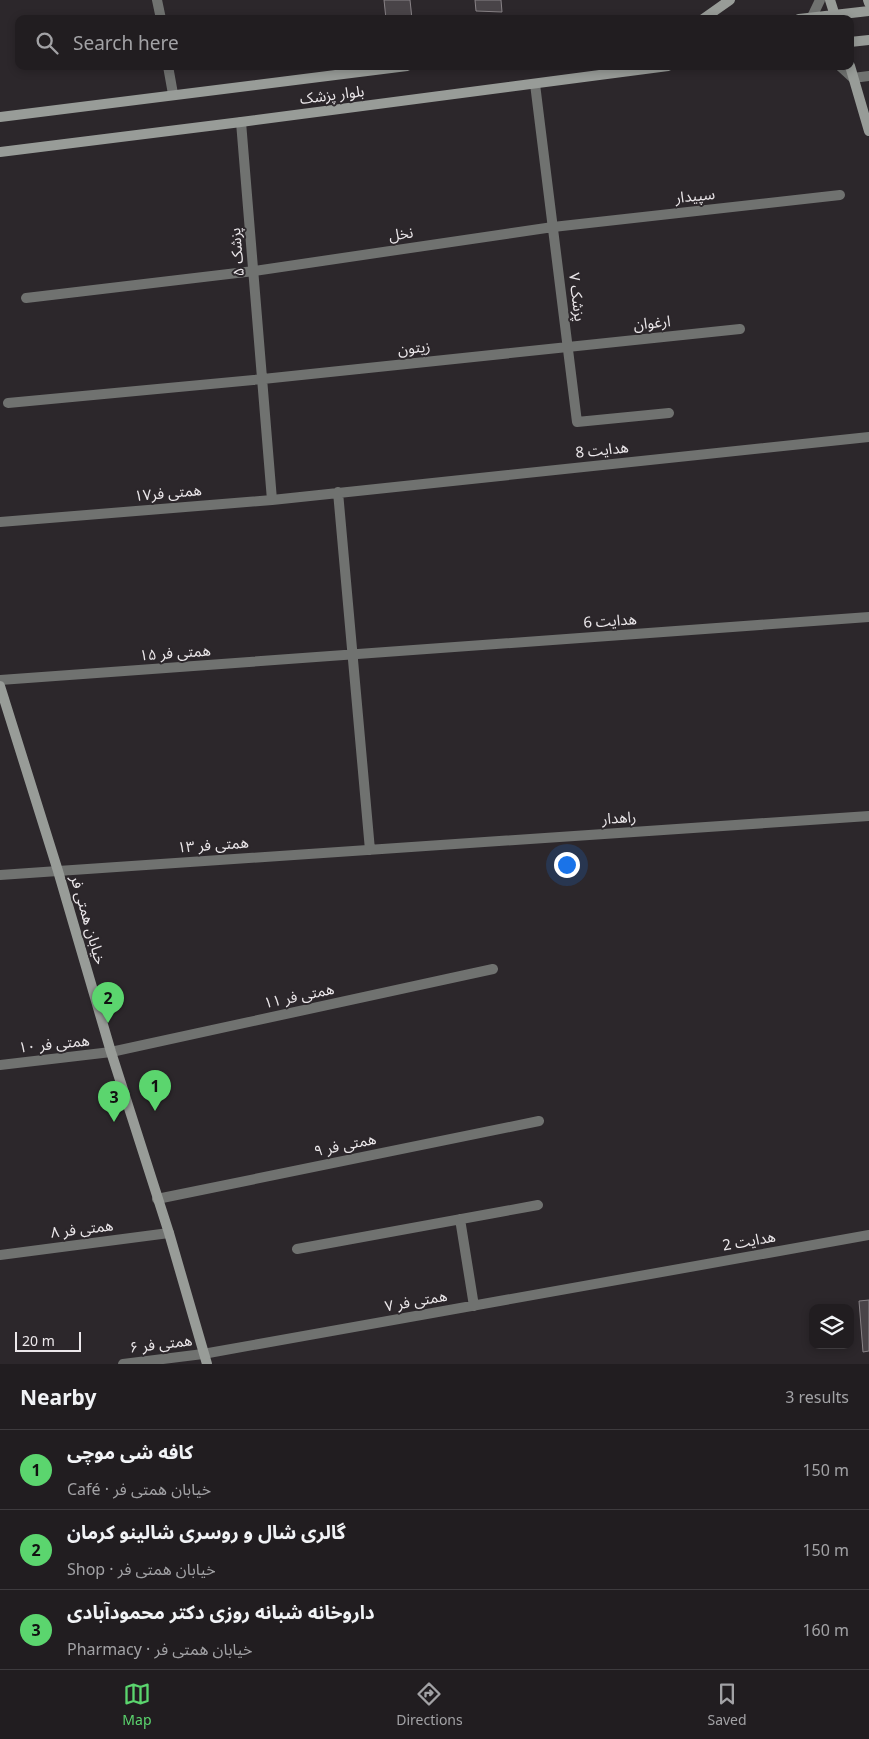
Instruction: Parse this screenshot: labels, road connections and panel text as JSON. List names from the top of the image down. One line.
{"streets":{"main road":["بلوار پزشک","خیابان همتی فر"],"street":["سپیدار","نخل","پزشک ۵","پزشک ۷","ارغوان","زیتون","هدایت 8","همتی فر۱۷","هدایت 6","همتی فر ۱۵","راهدار","همتی فر ۱۳","همتی فر ۱۱","همتی فر ۱۰","همتی فر ۹","همتی فر ۸","هدایت 2","همتی فر ۷","همتی فر ۶"]},"crossings":[["بلوار پزشک","پزشک ۵"],["بلوار پزشک","پزشک ۷"],["سپیدار","نخل"],["سپیدار","پزشک ۷"],["نخل","پزشک ۵"],["نخل","پزشک ۷"],["پزشک ۵","زیتون"],["پزشک ۵","همتی فر۱۷"],["پزشک ۷","ارغوان"],["پزشک ۷","زیتون"],["ارغوان","زیتون"],["هدایت 8","همتی فر۱۷"],["هدایت 6","همتی فر ۱۵"],["راهدار","همتی فر ۱۳"],["همتی فر ۱۳","خیابان همتی فر"],["خیابان همتی فر","همتی فر ۱۱"],["خیابان همتی فر","همتی فر ۱۰"],["خیابان همتی فر","همتی فر ۹"],["خیابان همتی فر","همتی فر ۸"],["خیابان همتی فر","همتی فر ۷"],["خیابان همتی فر","همتی فر ۶"],["همتی فر ۱۱","همتی فر ۱۰"],["هدایت 2","همتی فر ۷"],["همتی فر ۷","همتی فر ۶"]],"scale_bar":"20 m","page":{"search":"Search here","pins":["2","1","3"],"scale":"20 m","heading":["Nearby","3 results"],"list":[{"mark":"1","name":"کافه شی موچی","note":"Café · خیابان همتی فر","value":"150 m"},{"mark":"2","name":"گالری شال و روسری شالینو کرمان","note":"Shop · خیابان همتی فر","value":"150 m"},{"mark":"3","name":"داروخانه‌ شبانه روزی دکتر محمودآبادی","note":"Pharmacy · خیابان همتی فر","value":"160 m"}],"nav":["Map","Directions","Saved"]}}
